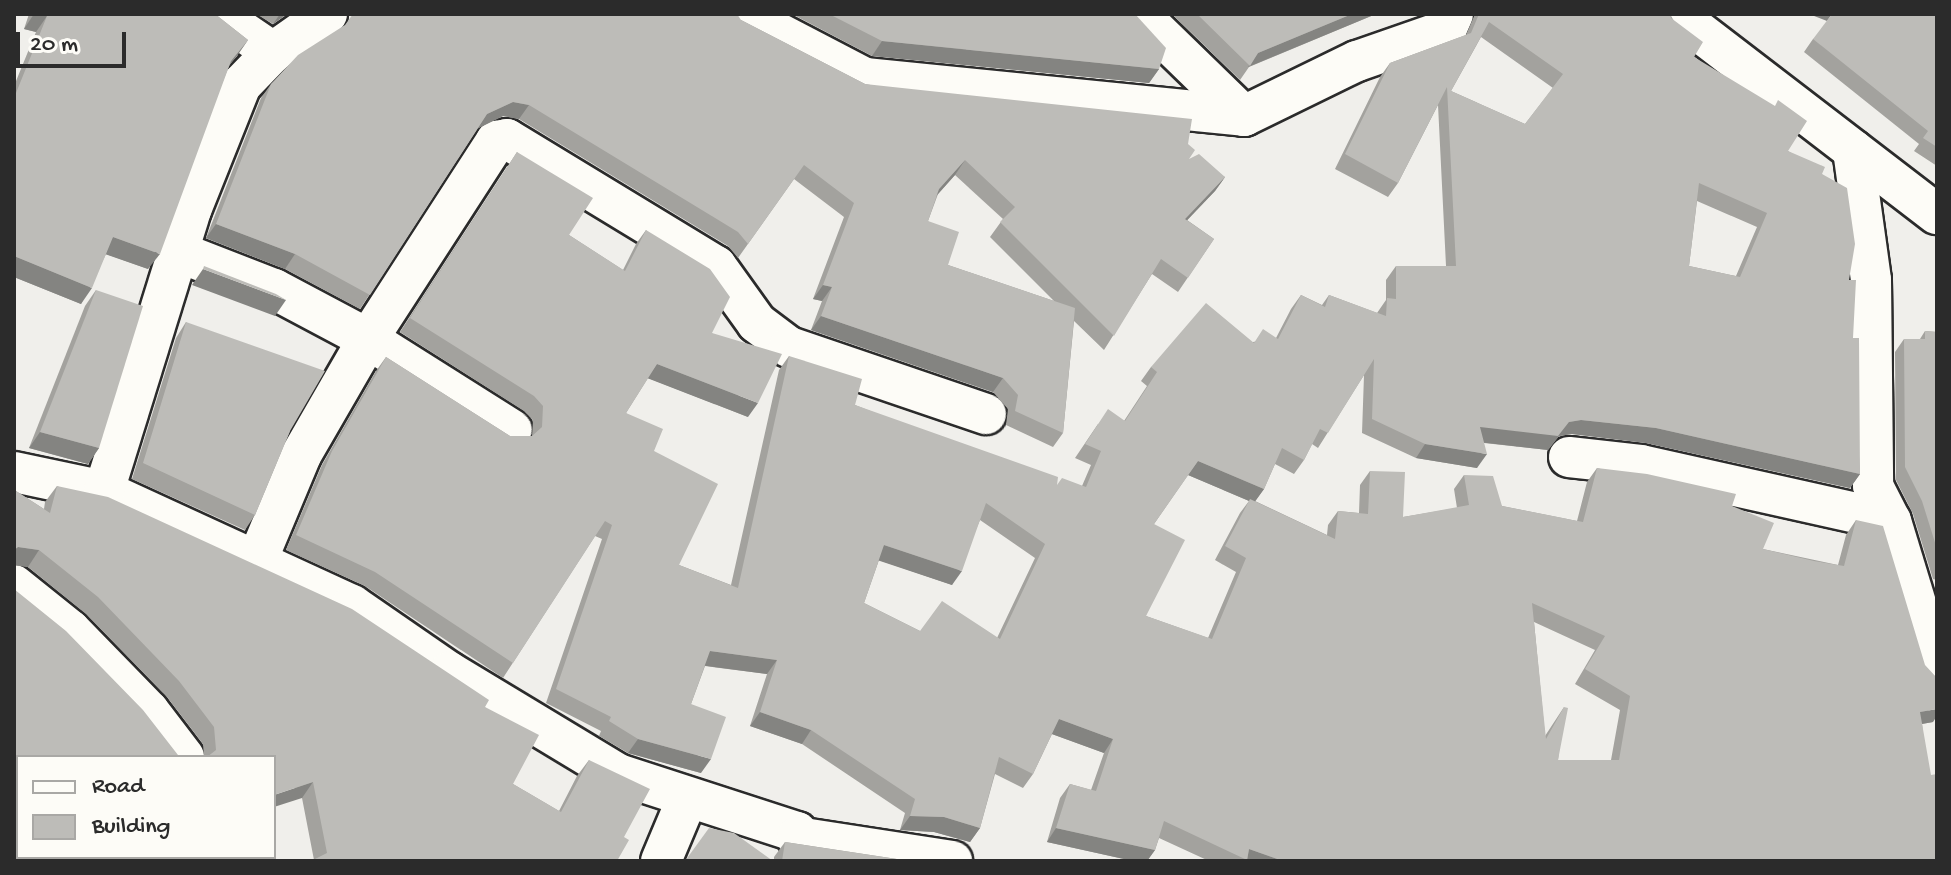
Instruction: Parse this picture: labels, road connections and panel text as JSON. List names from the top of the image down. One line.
{"legend":["Road","Building"],"scale_bar":"20 m"}
